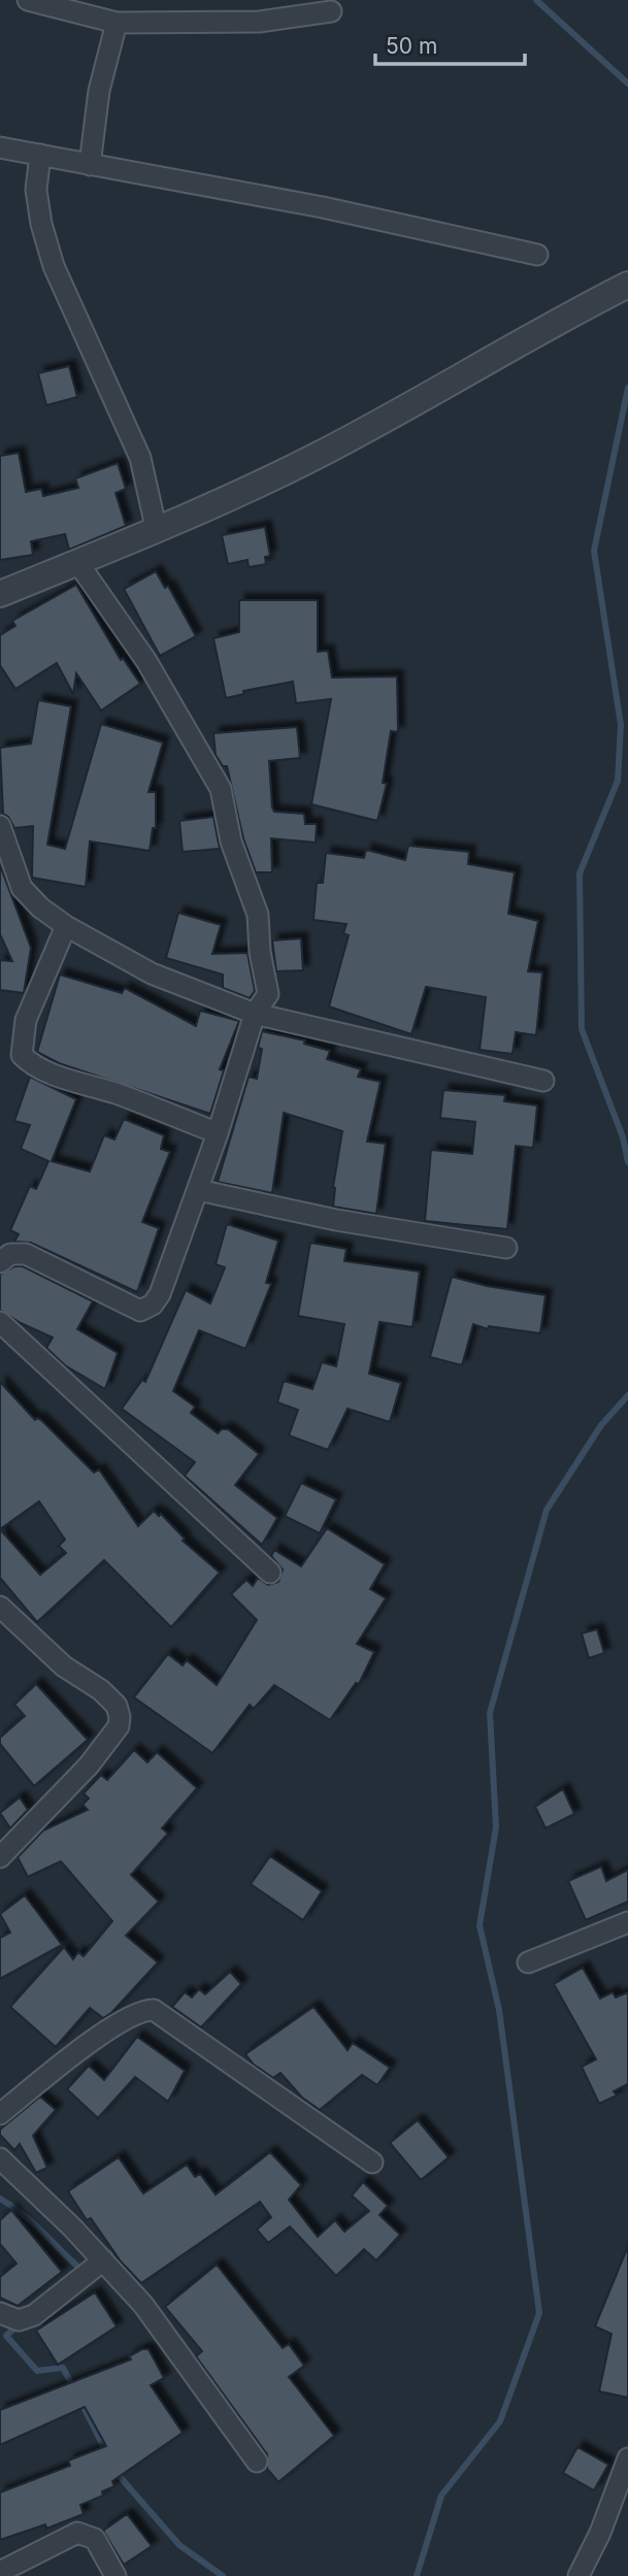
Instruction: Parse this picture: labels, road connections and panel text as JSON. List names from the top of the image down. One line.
{"scale_bar":"50 m"}
